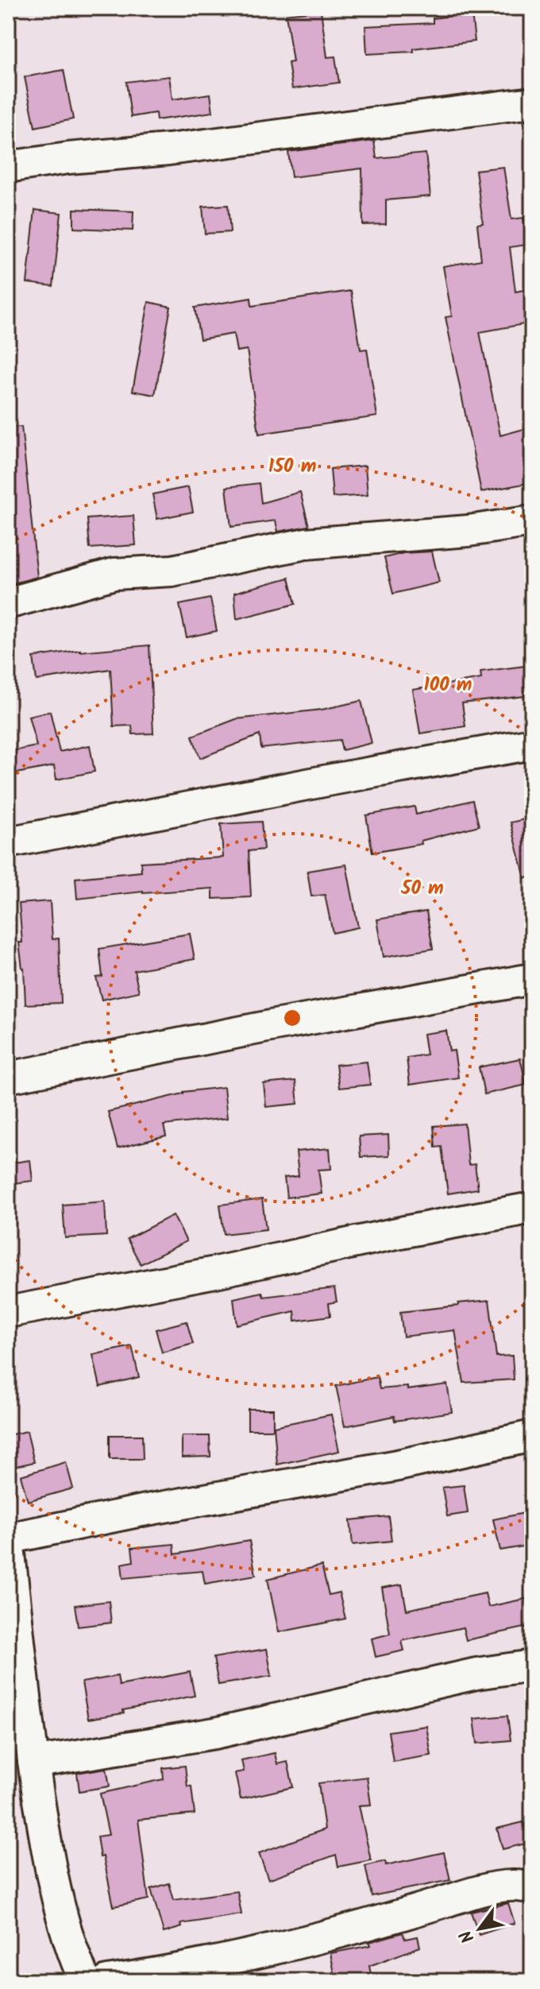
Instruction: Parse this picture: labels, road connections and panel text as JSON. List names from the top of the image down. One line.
{"north":"bottom left","rings":["150 m","100 m","50 m"]}
